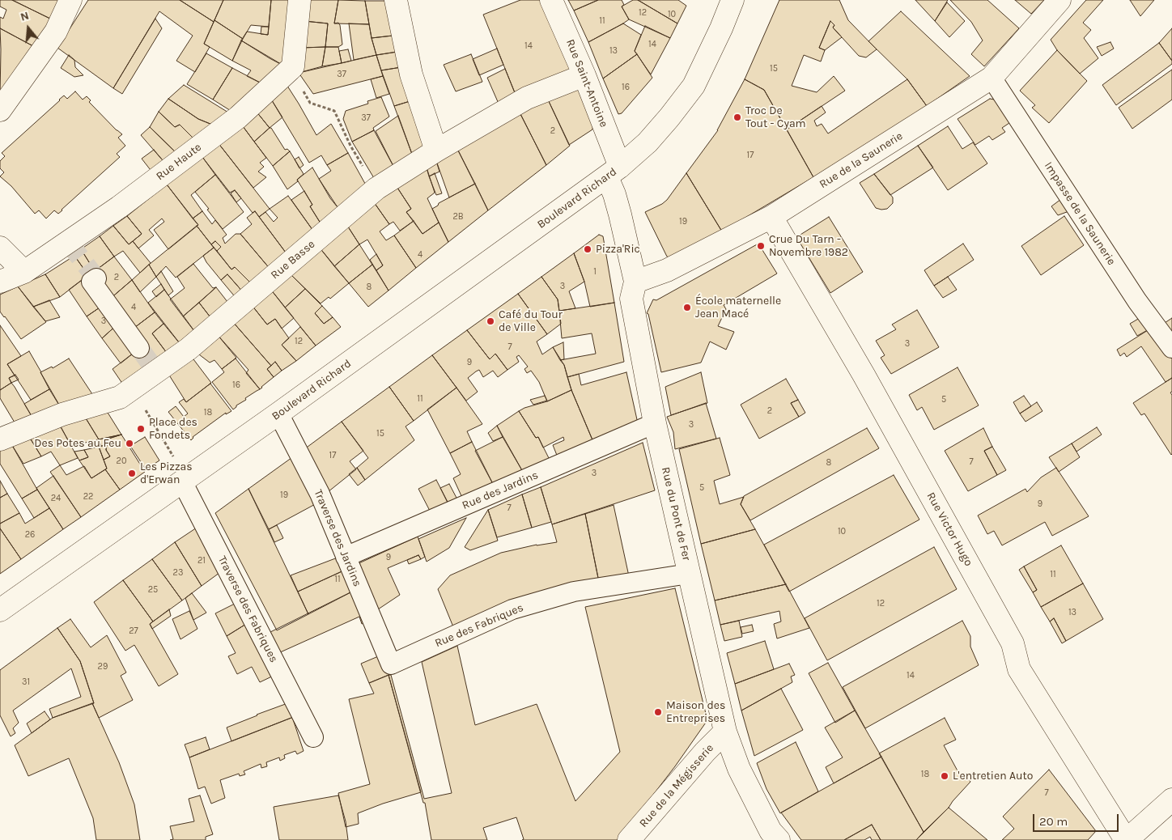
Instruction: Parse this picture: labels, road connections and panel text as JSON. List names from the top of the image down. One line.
{"streets":{"street":["Rue Saint-Antoine","Rue de la Saunerie","Rue Haute","Boulevard Richard","Impasse de la Saunerie","Rue Basse","Rue des Jardins","Rue du Pont de Fer","Rue Victor Hugo","Traverse des Jardins","Traverse des Fabriques","Rue des Fabriques","Rue de la Mégisserie"]},"crossings":[["Rue Saint-Antoine","Boulevard Richard"],["Rue Saint-Antoine","Rue Basse"],["Rue Saint-Antoine","Rue du Pont de Fer"],["Rue de la Saunerie","Impasse de la Saunerie"],["Rue de la Saunerie","Rue du Pont de Fer"],["Rue de la Saunerie","Rue Victor Hugo"],["Boulevard Richard","Rue du Pont de Fer"],["Boulevard Richard","Traverse des Jardins"],["Boulevard Richard","Traverse des Fabriques"],["Rue des Jardins","Rue du Pont de Fer"],["Rue des Jardins","Traverse des Jardins"],["Rue du Pont de Fer","Rue des Fabriques"],["Rue du Pont de Fer","Rue de la Mégisserie"],["Traverse des Jardins","Rue des Fabriques"]],"places":["Troc De Tout - Cyam","Crue Du Tarn - Novembre 1982","Pizza'Ric","École maternelle Jean Macé","Café du Tour de Ville","Place des Fondets","Des Potes au Feu","Les Pizzas d'Erwan","Maison des Entreprises","L'entretien Auto"],"house_numbers":["12","10","11","14","14","13","15","37","16","37","2","17","2B","19","4","1","2","3","8","4","3","12","3","7","9","16","11","5","2","18","3","15","17","20","7","8","3","5","19","22","24","9","7","10","26","9","21","23","11","11","25","12","13","27","29","14","31","18","7"],"scale_bar":"20 m","north":"top"}
